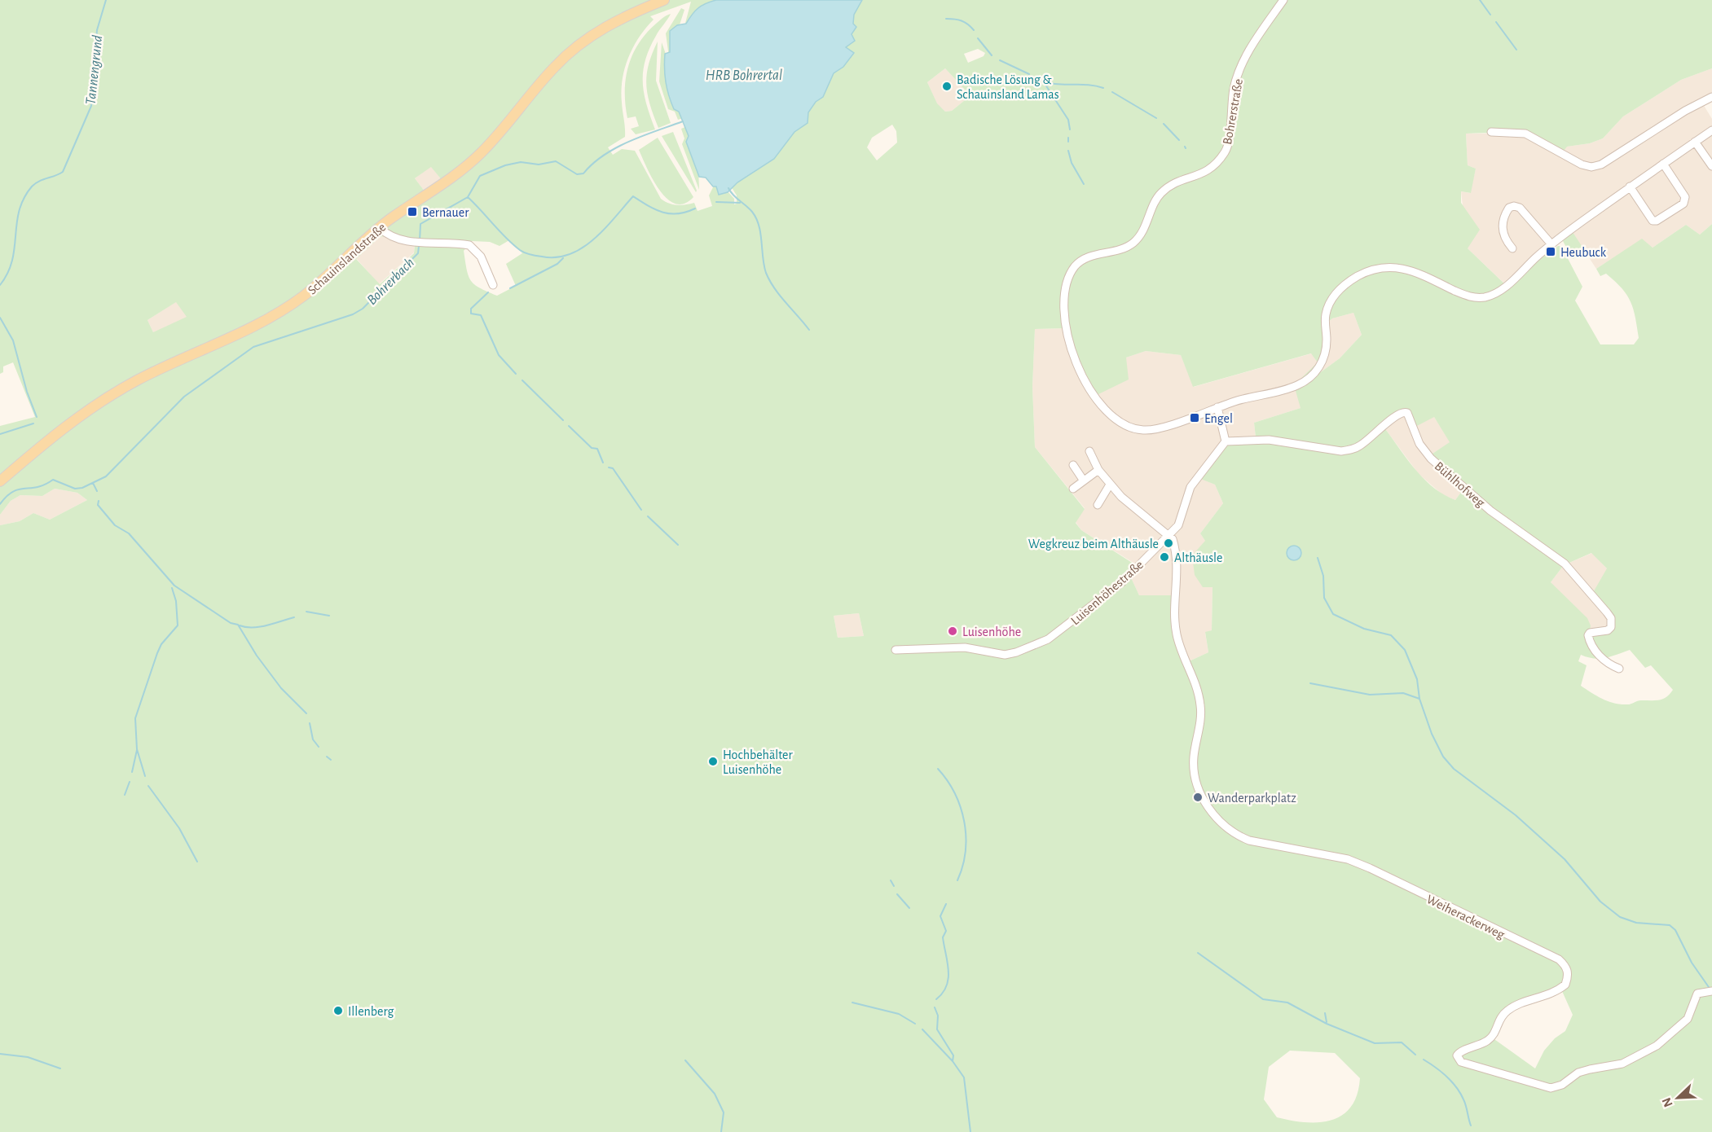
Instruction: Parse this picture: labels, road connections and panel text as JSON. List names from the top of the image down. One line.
{"streets":{"main road":["Schauinslandstraße"],"street":["Bohrerstraße","Bühlhofweg","Luisenhöhestraße","Weiherackerweg"]},"crossings":[["Bühlhofweg","Luisenhöhestraße"],["Luisenhöhestraße","Weiherackerweg"]],"water":["Tannengrund","HRB Bohrertal","Bohrerbach"],"places":{"other":["Badische Lösung & Schauinsland Lamas","Wegkreuz beim Althäusle","Althäusle","Luisenhöhe","Hochbehälter Luisenhöhe","Wanderparkplatz","Illenberg"],"transit":["Bernauer","Heubuck","Engel"]},"north":"bottom left"}
